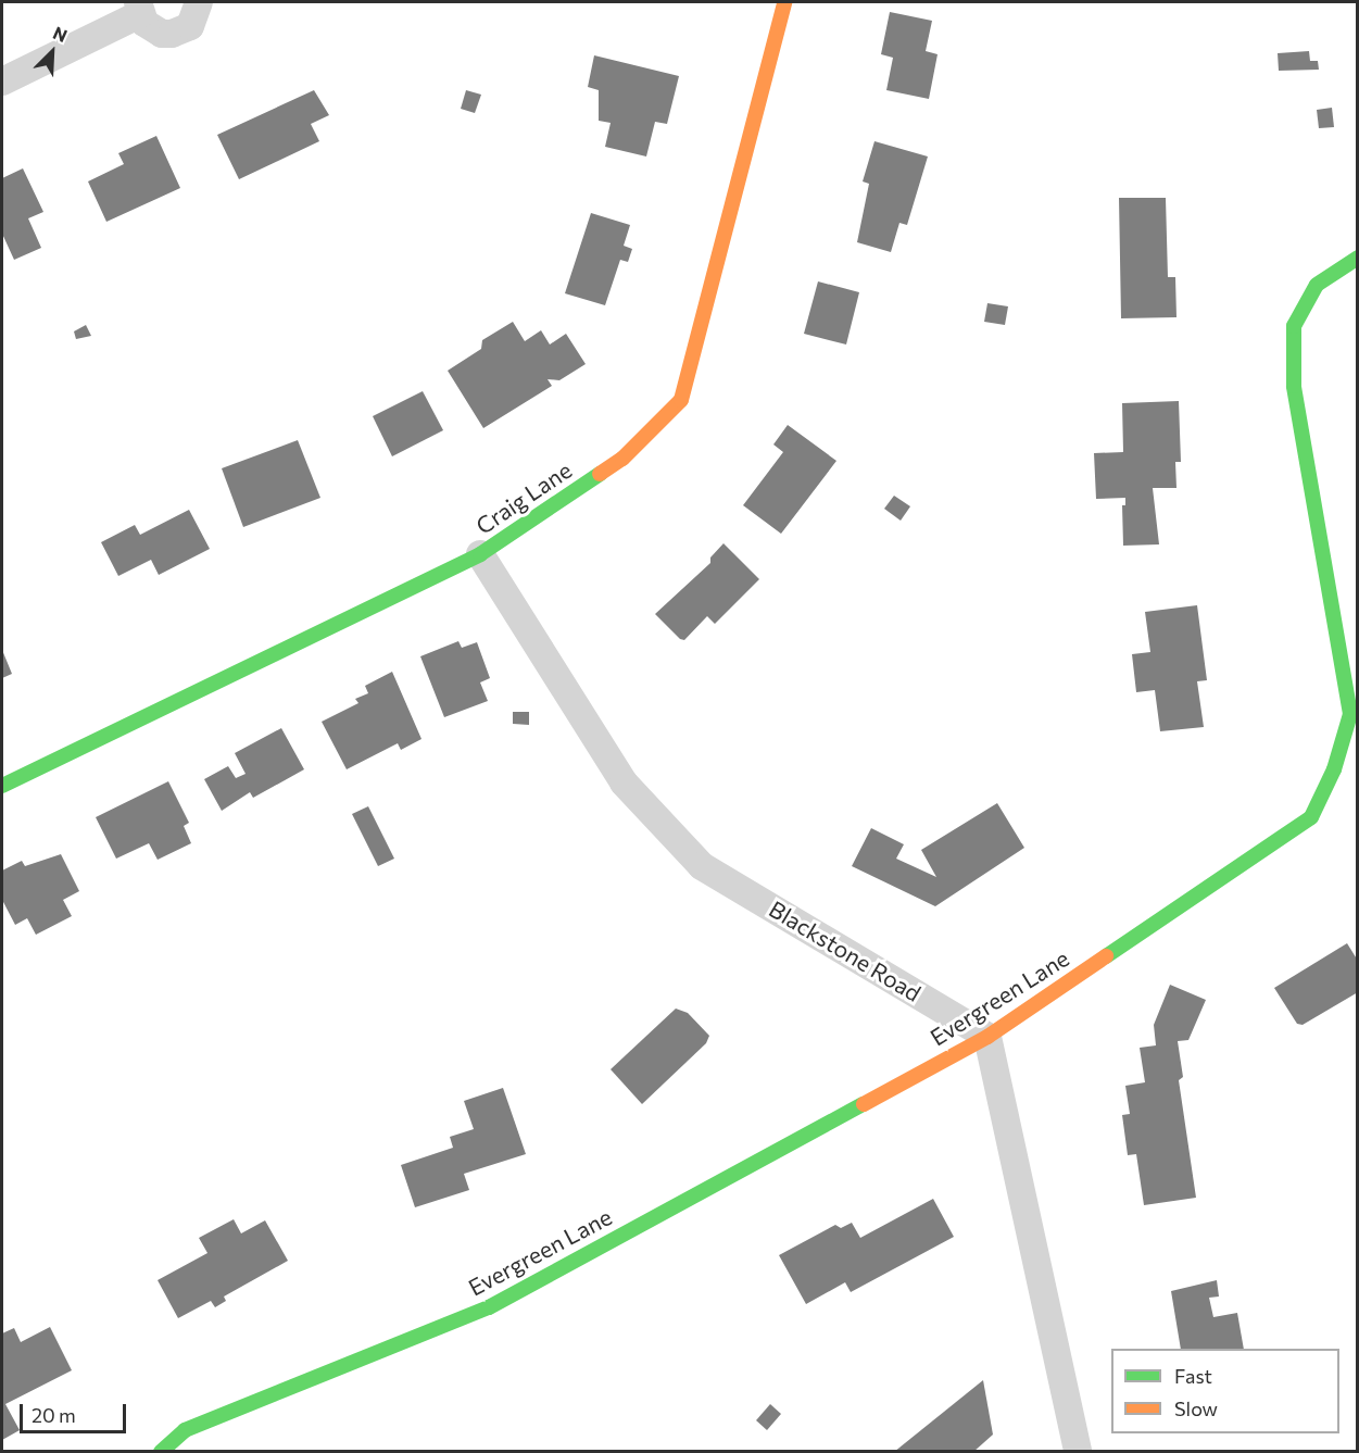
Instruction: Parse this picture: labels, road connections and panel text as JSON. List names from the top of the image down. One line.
{"streets":{"street":["Craig Lane","Blackstone Road","Evergreen Lane"]},"crossings":[["Craig Lane","Blackstone Road"],["Blackstone Road","Evergreen Lane"]],"legend":["Fast","Slow"],"scale_bar":"20 m","north":"top right"}
